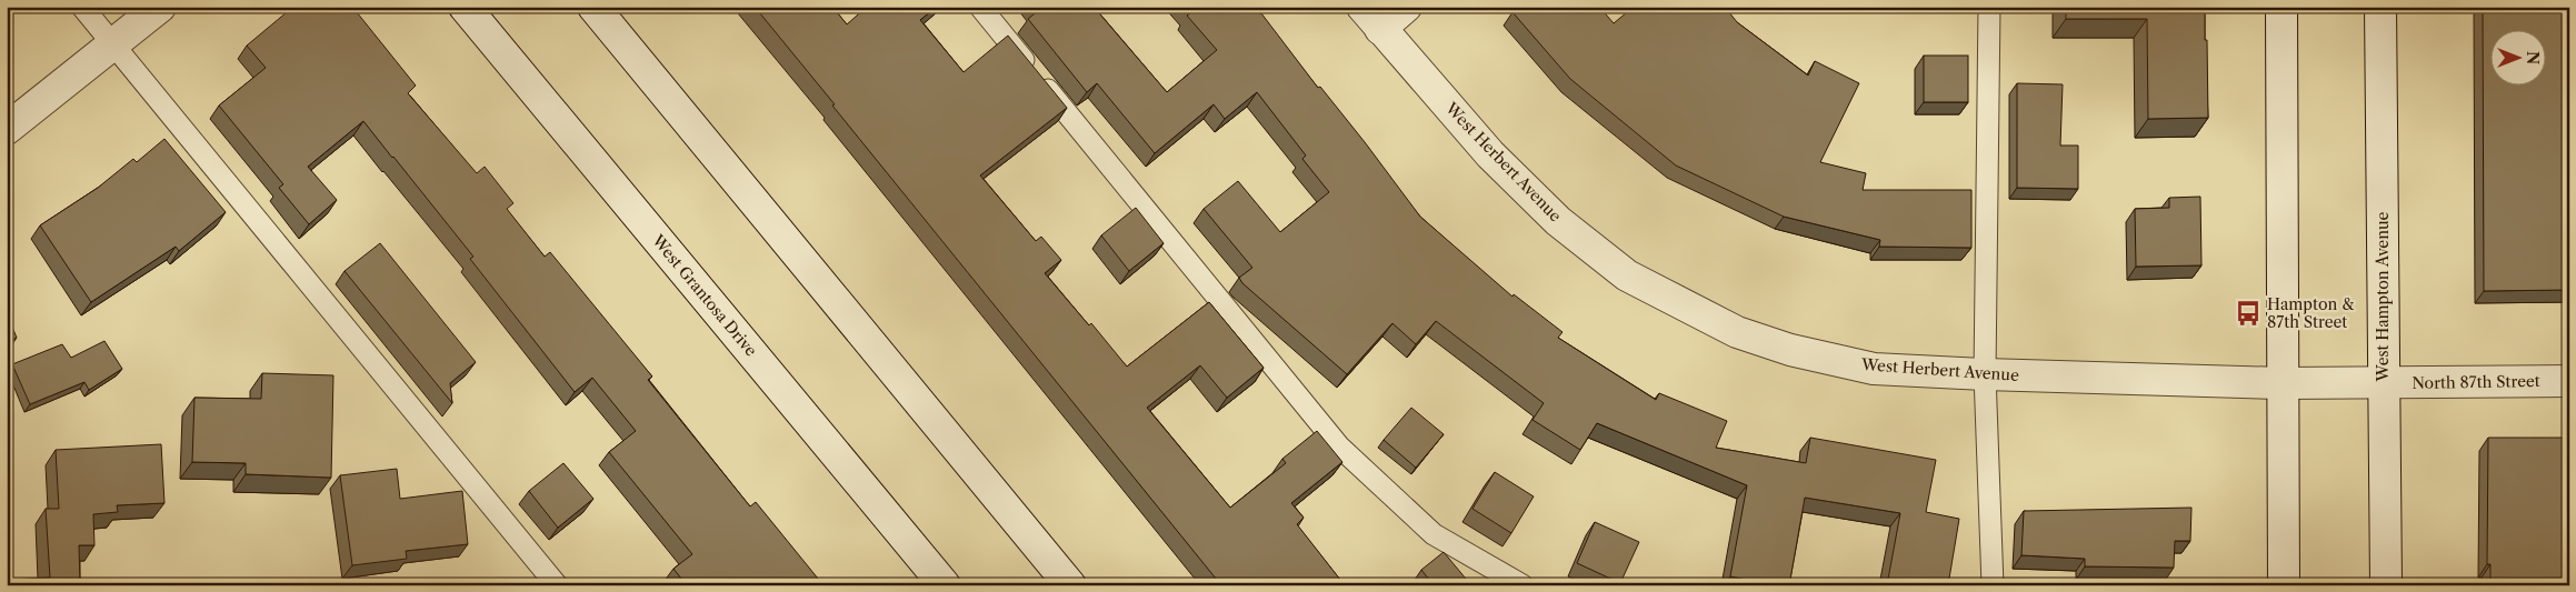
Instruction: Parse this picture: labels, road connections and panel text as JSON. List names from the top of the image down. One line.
{"streets":{"street":["West Herbert Avenue","West Grantosa Drive","West Hampton Avenue","North 87th Street"]},"crossings":[["West Herbert Avenue","West Hampton Avenue"],["West Herbert Avenue","North 87th Street"],["West Hampton Avenue","North 87th Street"]],"places":{"bus stop":["Hampton & 87th Street"]},"north":"right"}
